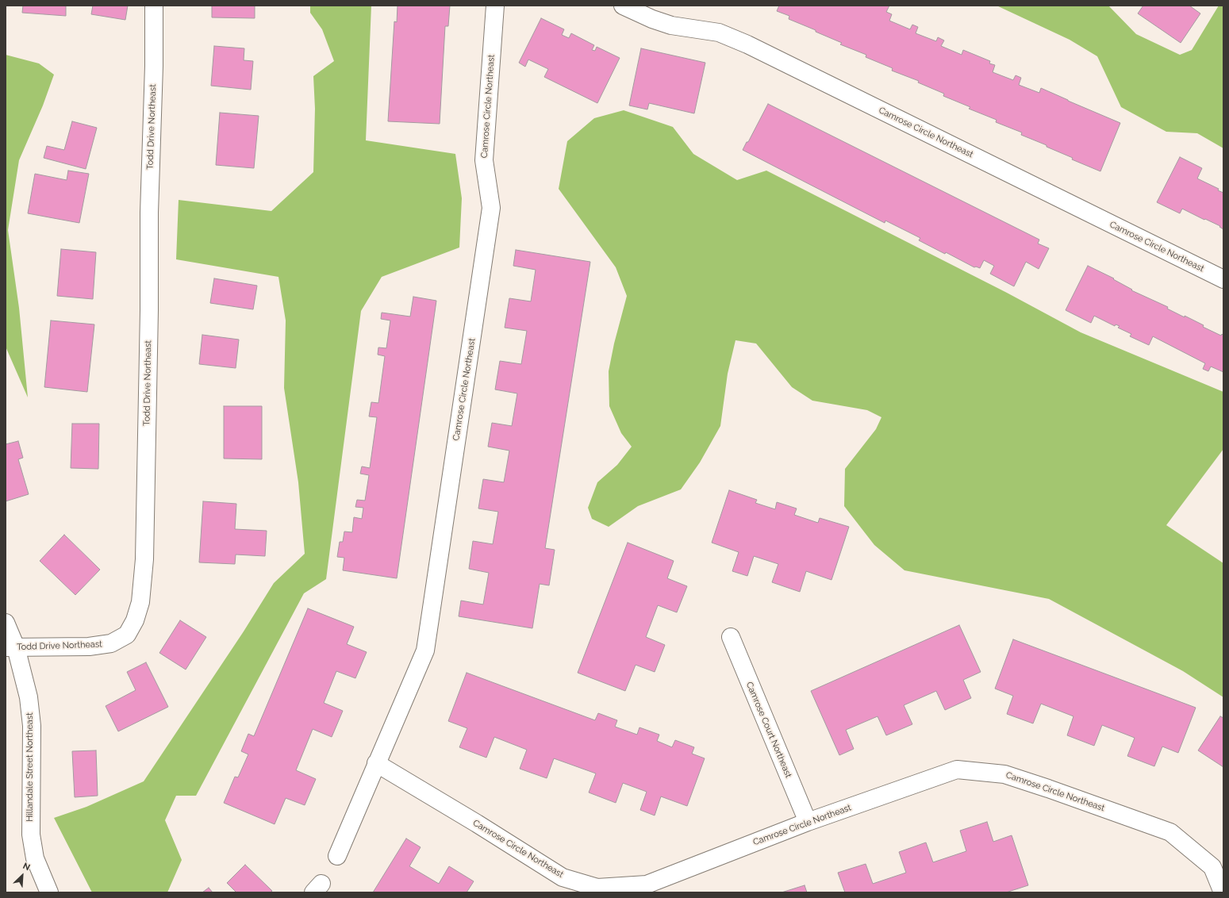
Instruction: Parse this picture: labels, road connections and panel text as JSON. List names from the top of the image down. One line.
{"streets":{"street":["Camrose Circle Northeast","Todd Drive Northeast","Camrose Court Northeast","Hillandale Street Northeast"]},"crossings":[["Camrose Circle Northeast","Camrose Court Northeast"],["Todd Drive Northeast","Hillandale Street Northeast"]],"north":"top right"}
